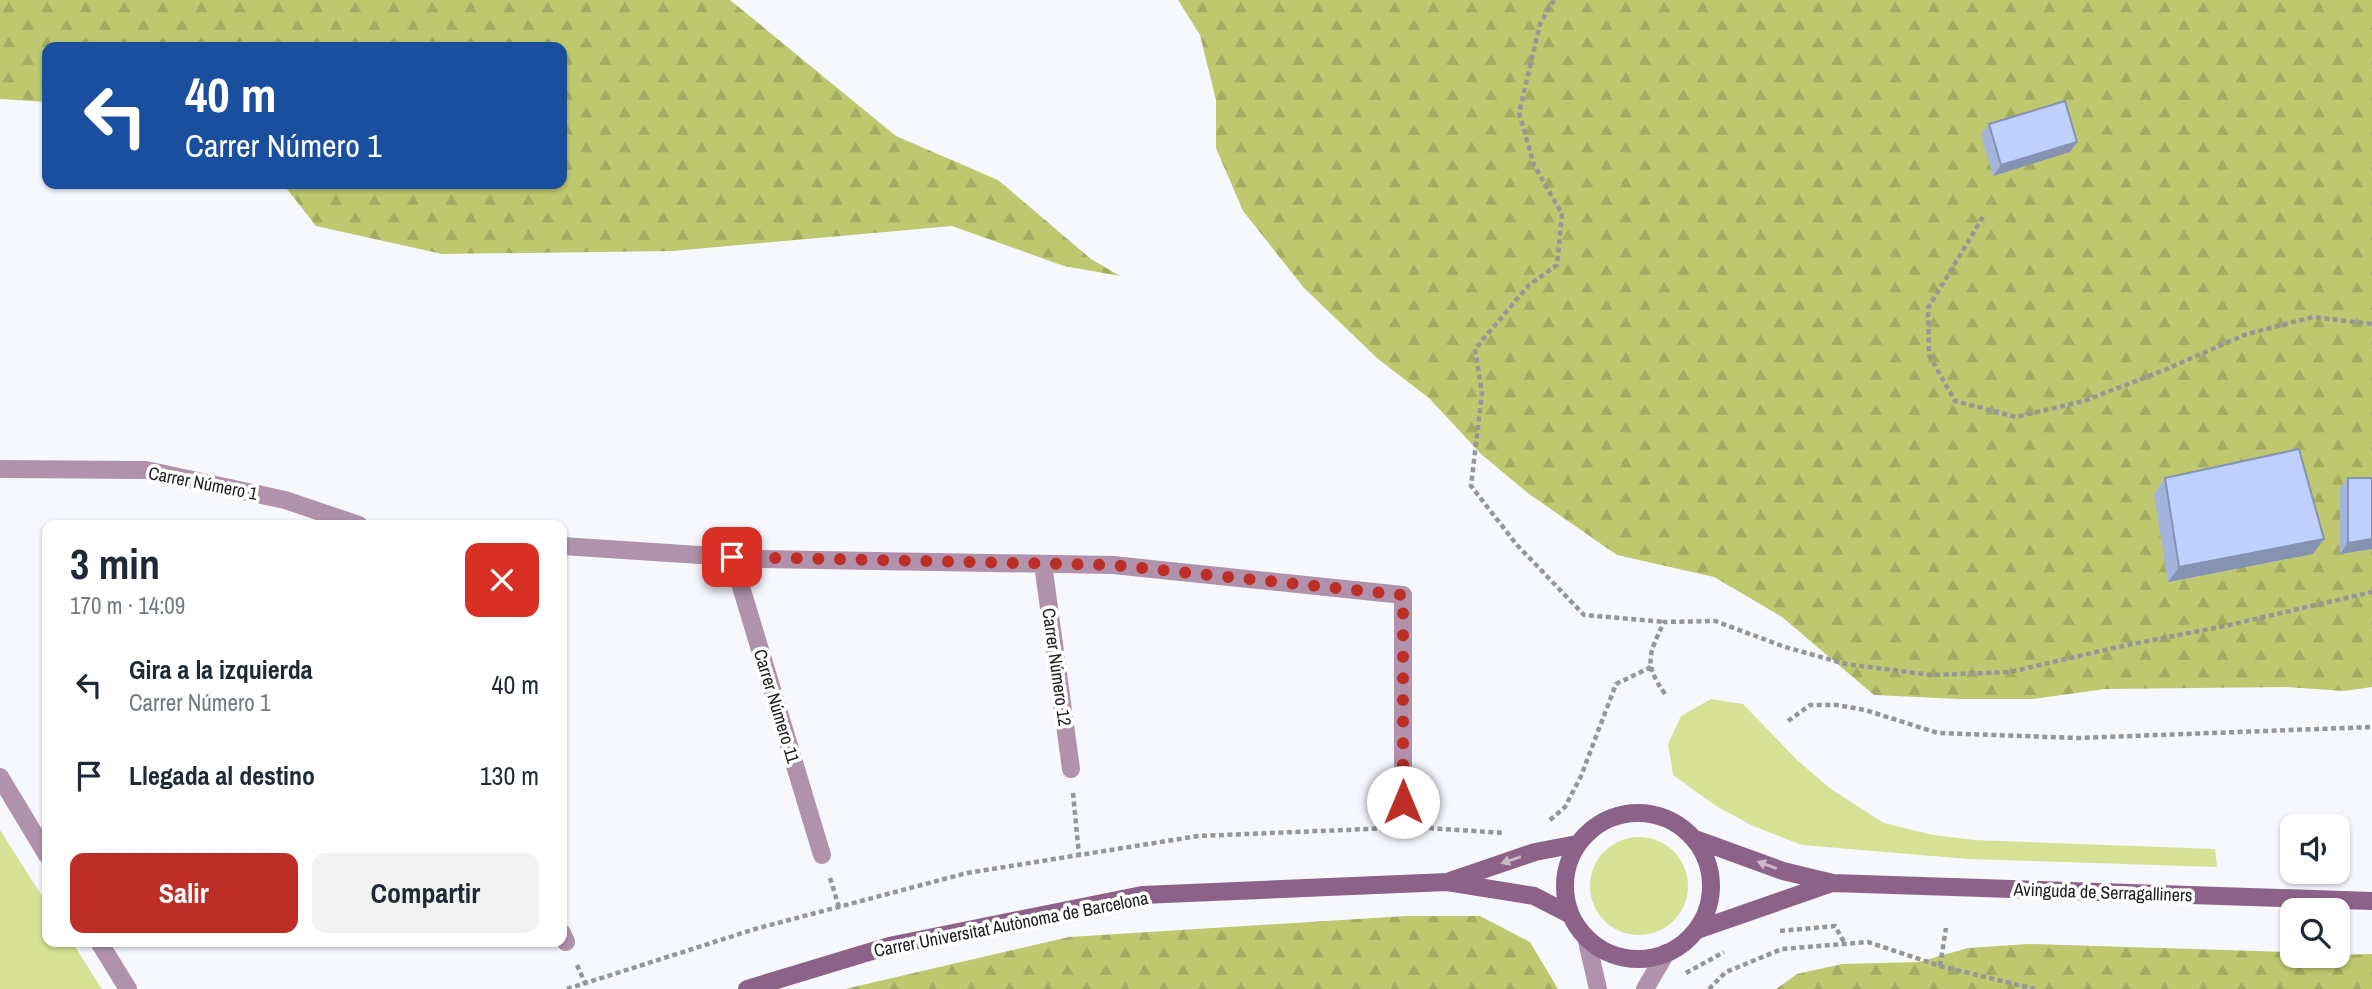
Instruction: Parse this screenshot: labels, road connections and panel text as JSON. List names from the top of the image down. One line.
{"streets":{"street":["Carrer Número 1","Carrer Número 12","Carrer Número 11","Avinguda de Serragalliners","Carrer Universitat Autònoma de Barcelona"]},"crossings":[["Avinguda de Serragalliners","Carrer Universitat Autònoma de Barcelona"]],"page":{"turn":["40 m","Carrer Número 1"],"heading":["3 min","170 m · 14:09"],"list":[{"name":"Gira a la izquierda","note":"Carrer Número 1","value":"40 m"},{"name":"Llegada al destino","value":"130 m"}],"buttons":["Salir","Compartir"]}}
